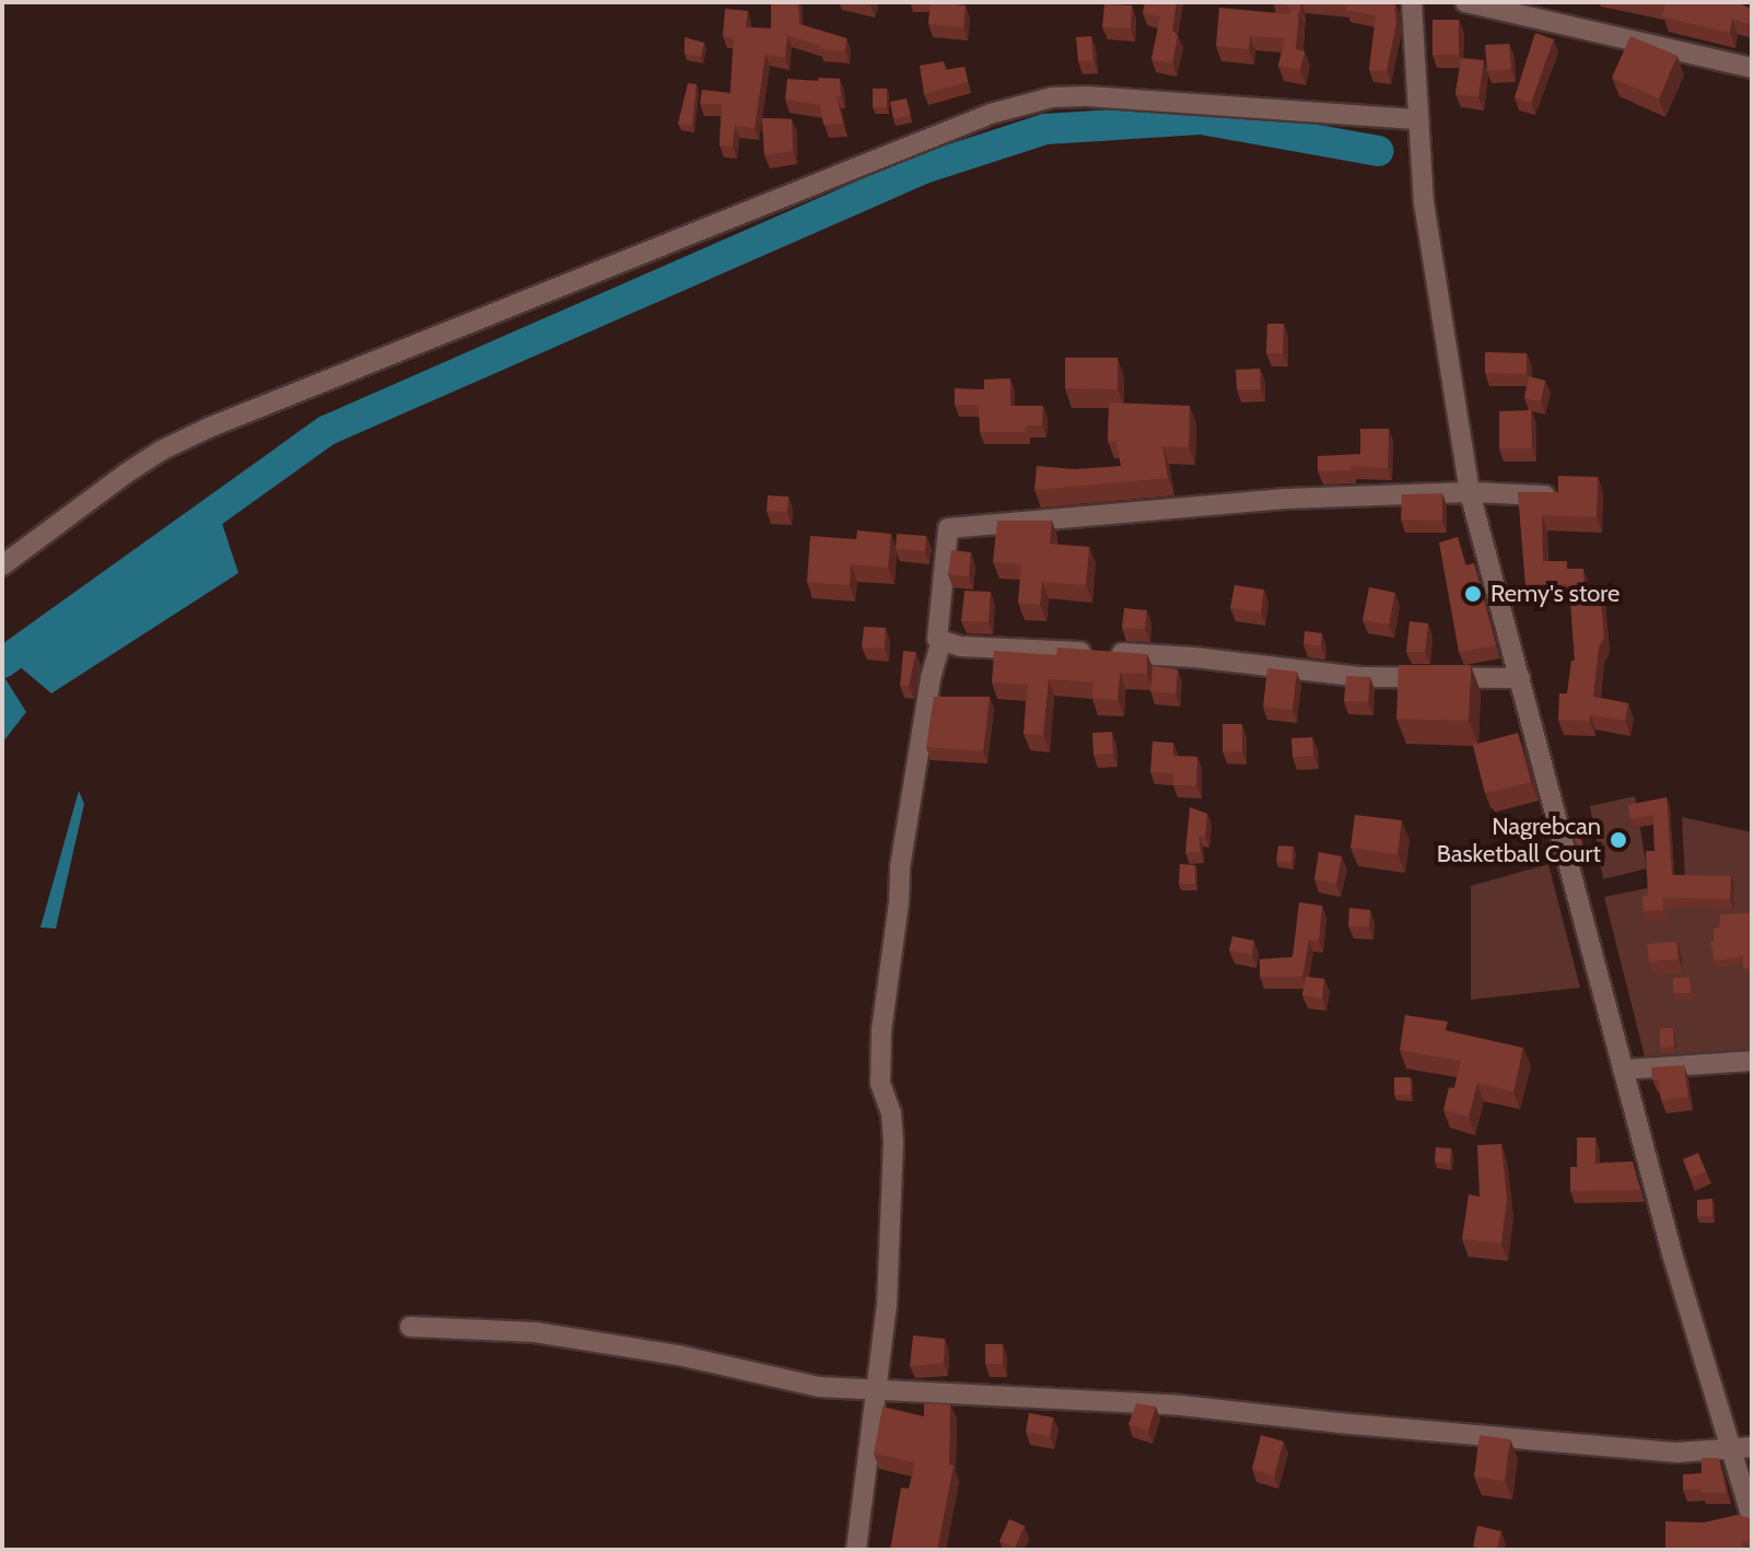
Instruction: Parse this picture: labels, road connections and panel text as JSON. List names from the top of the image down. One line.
{"places":["Remy's store","Nagrebcan Basketball Court"]}
